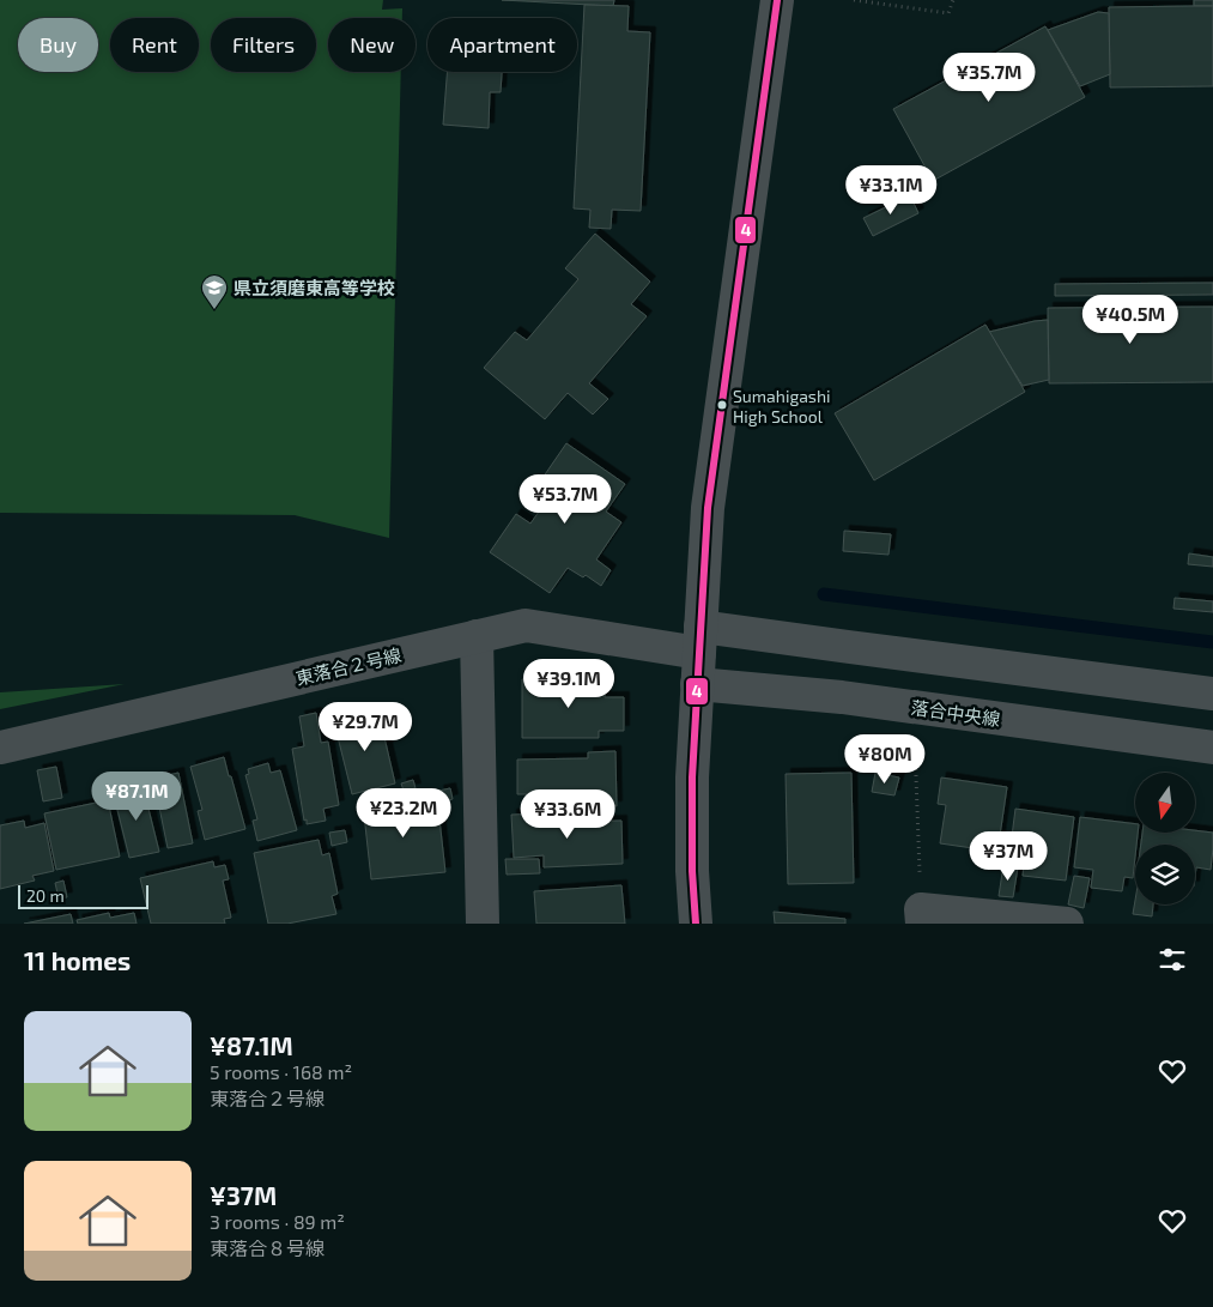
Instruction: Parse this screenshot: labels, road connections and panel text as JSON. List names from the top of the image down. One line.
{"streets":{"street":["東落合２号線","落合中央線"]},"crossings":[["東落合２号線","落合中央線"]],"places":{"school or university":["県立須磨東高等学校"],"other":["Sumahigashi High School"]},"lines":["transit line 4"],"scale_bar":"20 m","north":"bottom","page":{"chip":["Buy","Rent","Filters","New","Apartment"],"price":["¥35.7M","¥33.1M","¥40.5M","¥53.7M","¥39.1M","¥29.7M","¥80M","¥87.1M","¥23.2M","¥33.6M","¥37M"],"scale":"20 m","heading":"11 homes","list":[{"name":"¥87.1M","note":"5 rooms · 168 m² · 東落合２号線"},{"name":"¥37M","note":"3 rooms · 89 m² · 東落合８号線"}]}}
